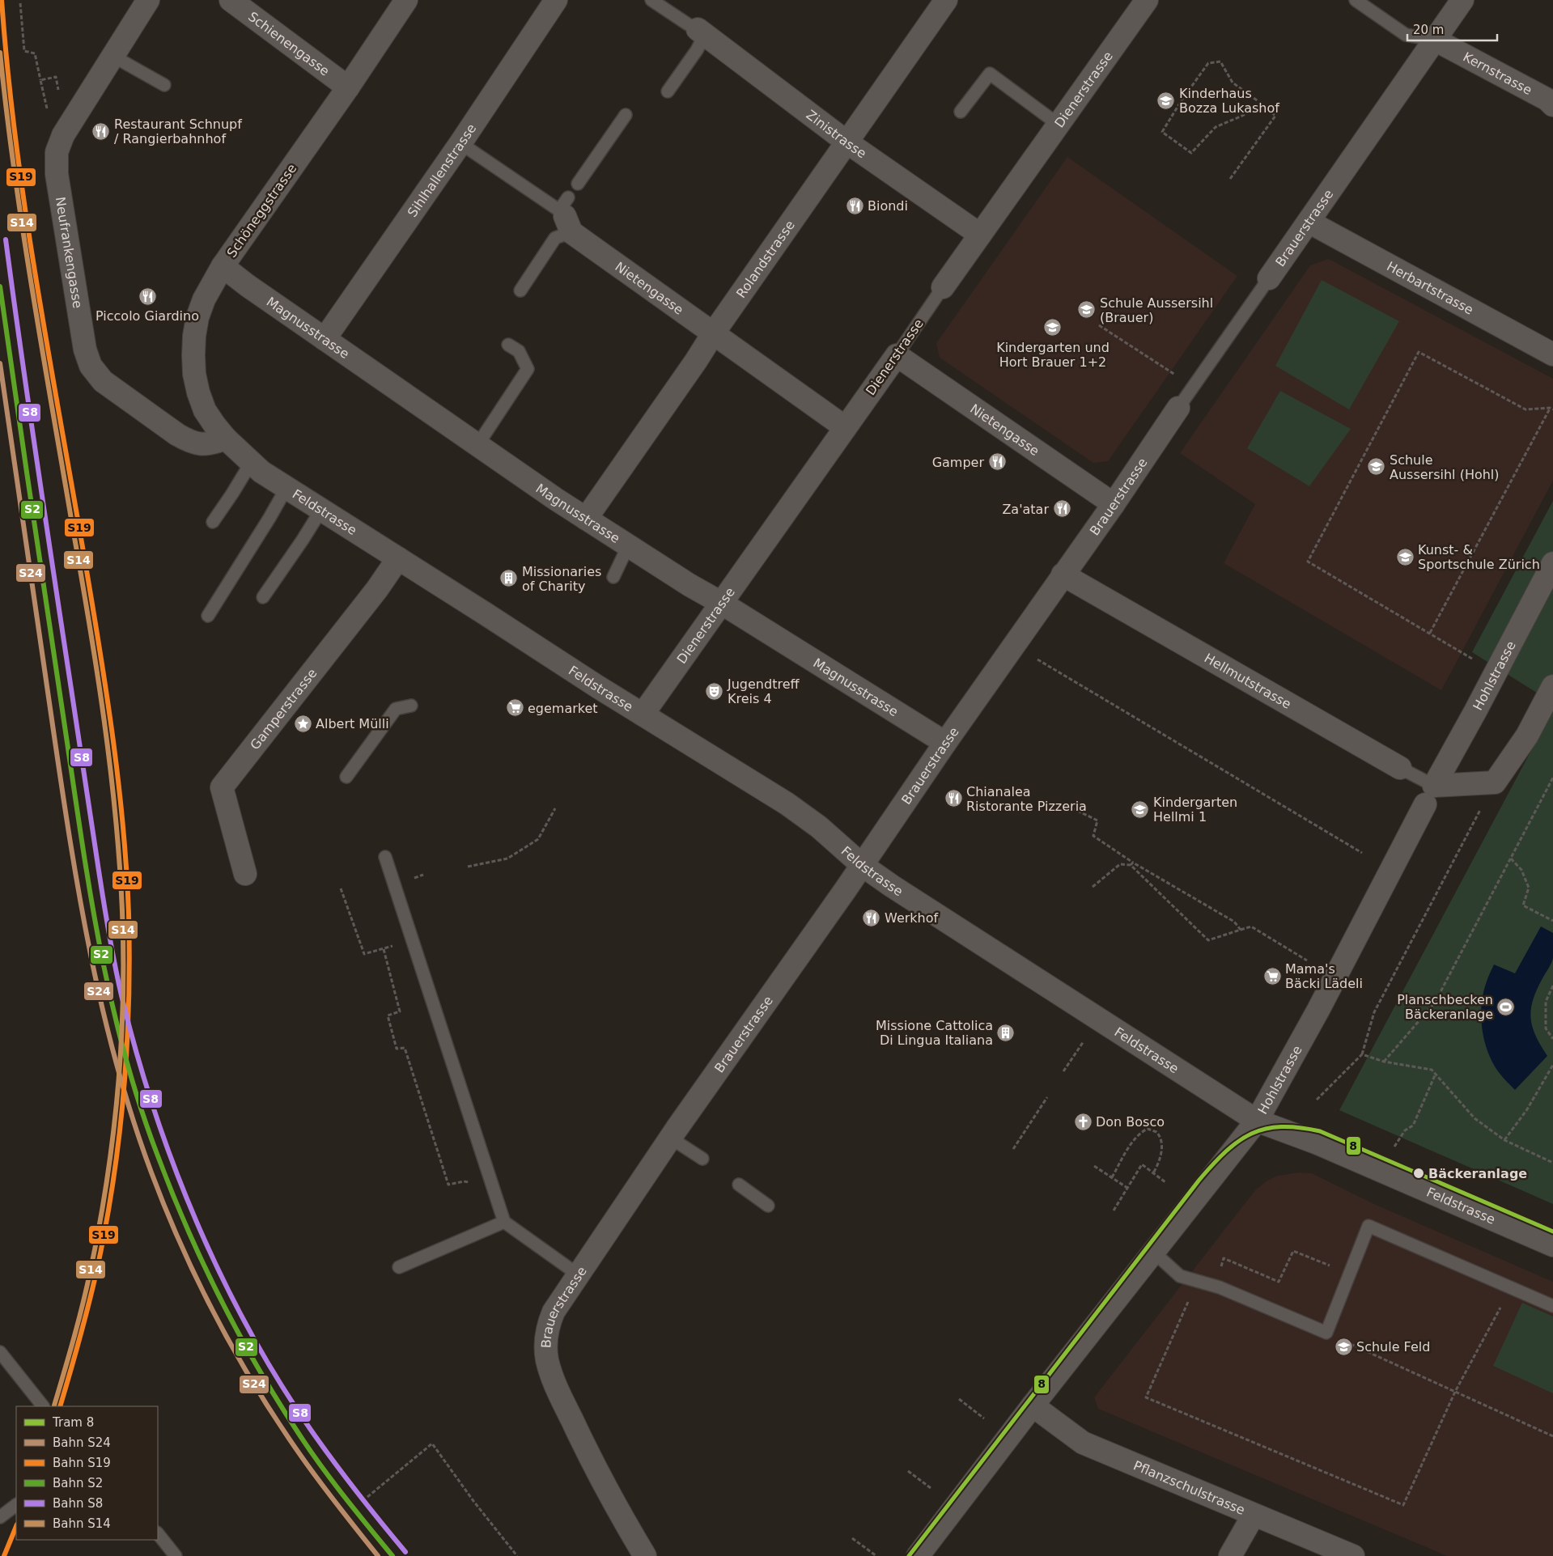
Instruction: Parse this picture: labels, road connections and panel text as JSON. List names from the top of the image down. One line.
{"streets":{"street":["Schienengasse","Kernstrasse","Dienerstrasse","Zinistrasse","Sihlhallenstrasse","Schöneggstrasse","Brauerstrasse","Neufrankengasse","Rolandstrasse","Nietengasse","Herbartstrasse","Magnusstrasse","Feldstrasse","Hohlstrasse","Hellmutstrasse","Gamperstrasse","Pflanzschulstrasse"]},"crossings":[["Schienengasse","Schöneggstrasse"],["Kernstrasse","Brauerstrasse"],["Dienerstrasse","Zinistrasse"],["Dienerstrasse","Nietengasse"],["Dienerstrasse","Magnusstrasse"],["Dienerstrasse","Feldstrasse"],["Zinistrasse","Rolandstrasse"],["Sihlhallenstrasse","Nietengasse"],["Sihlhallenstrasse","Magnusstrasse"],["Schöneggstrasse","Neufrankengasse"],["Schöneggstrasse","Magnusstrasse"],["Schöneggstrasse","Feldstrasse"],["Brauerstrasse","Nietengasse"],["Brauerstrasse","Herbartstrasse"],["Brauerstrasse","Magnusstrasse"],["Brauerstrasse","Feldstrasse"],["Brauerstrasse","Hellmutstrasse"],["Neufrankengasse","Feldstrasse"],["Rolandstrasse","Nietengasse"],["Rolandstrasse","Magnusstrasse"],["Feldstrasse","Hohlstrasse"],["Feldstrasse","Gamperstrasse"],["Hohlstrasse","Hellmutstrasse"],["Hohlstrasse","Pflanzschulstrasse"]],"places":{"school or university":["Kinderhaus Bozza Lukashof","Schule Aussersihl (Brauer)","Kindergarten und Hort Brauer 1+2","Schule Aussersihl (Hohl)","Kunst- & Sportschule Zürich","Kindergarten Hellmi 1","Schule Feld"],"restaurant":["Restaurant Schnupf / Rangierbahnhof","Biondi","Piccolo Giardino","Gamper","Za'atar","Chianalea Ristorante Pizzeria","Werkhof"],"building":["Missionaries of Charity","Missione Cattolica Di Lingua Italiana"],"theatre":["Jugendtreff Kreis 4"],"supermarket":["egemarket","Mama's Bäcki Lädeli"],"place":["Albert Mülli"],"sports":["Planschbecken Bäckeranlage"],"church":["Don Bosco"],"other":["Bäckeranlage"]},"lines":["rail line S19","rail line S14","rail line S8","rail line S2","rail line S24","tram line 8"],"legend":["Tram 8","Bahn S24","Bahn S19","Bahn S2","Bahn S8","Bahn S14"],"scale_bar":"20 m"}
